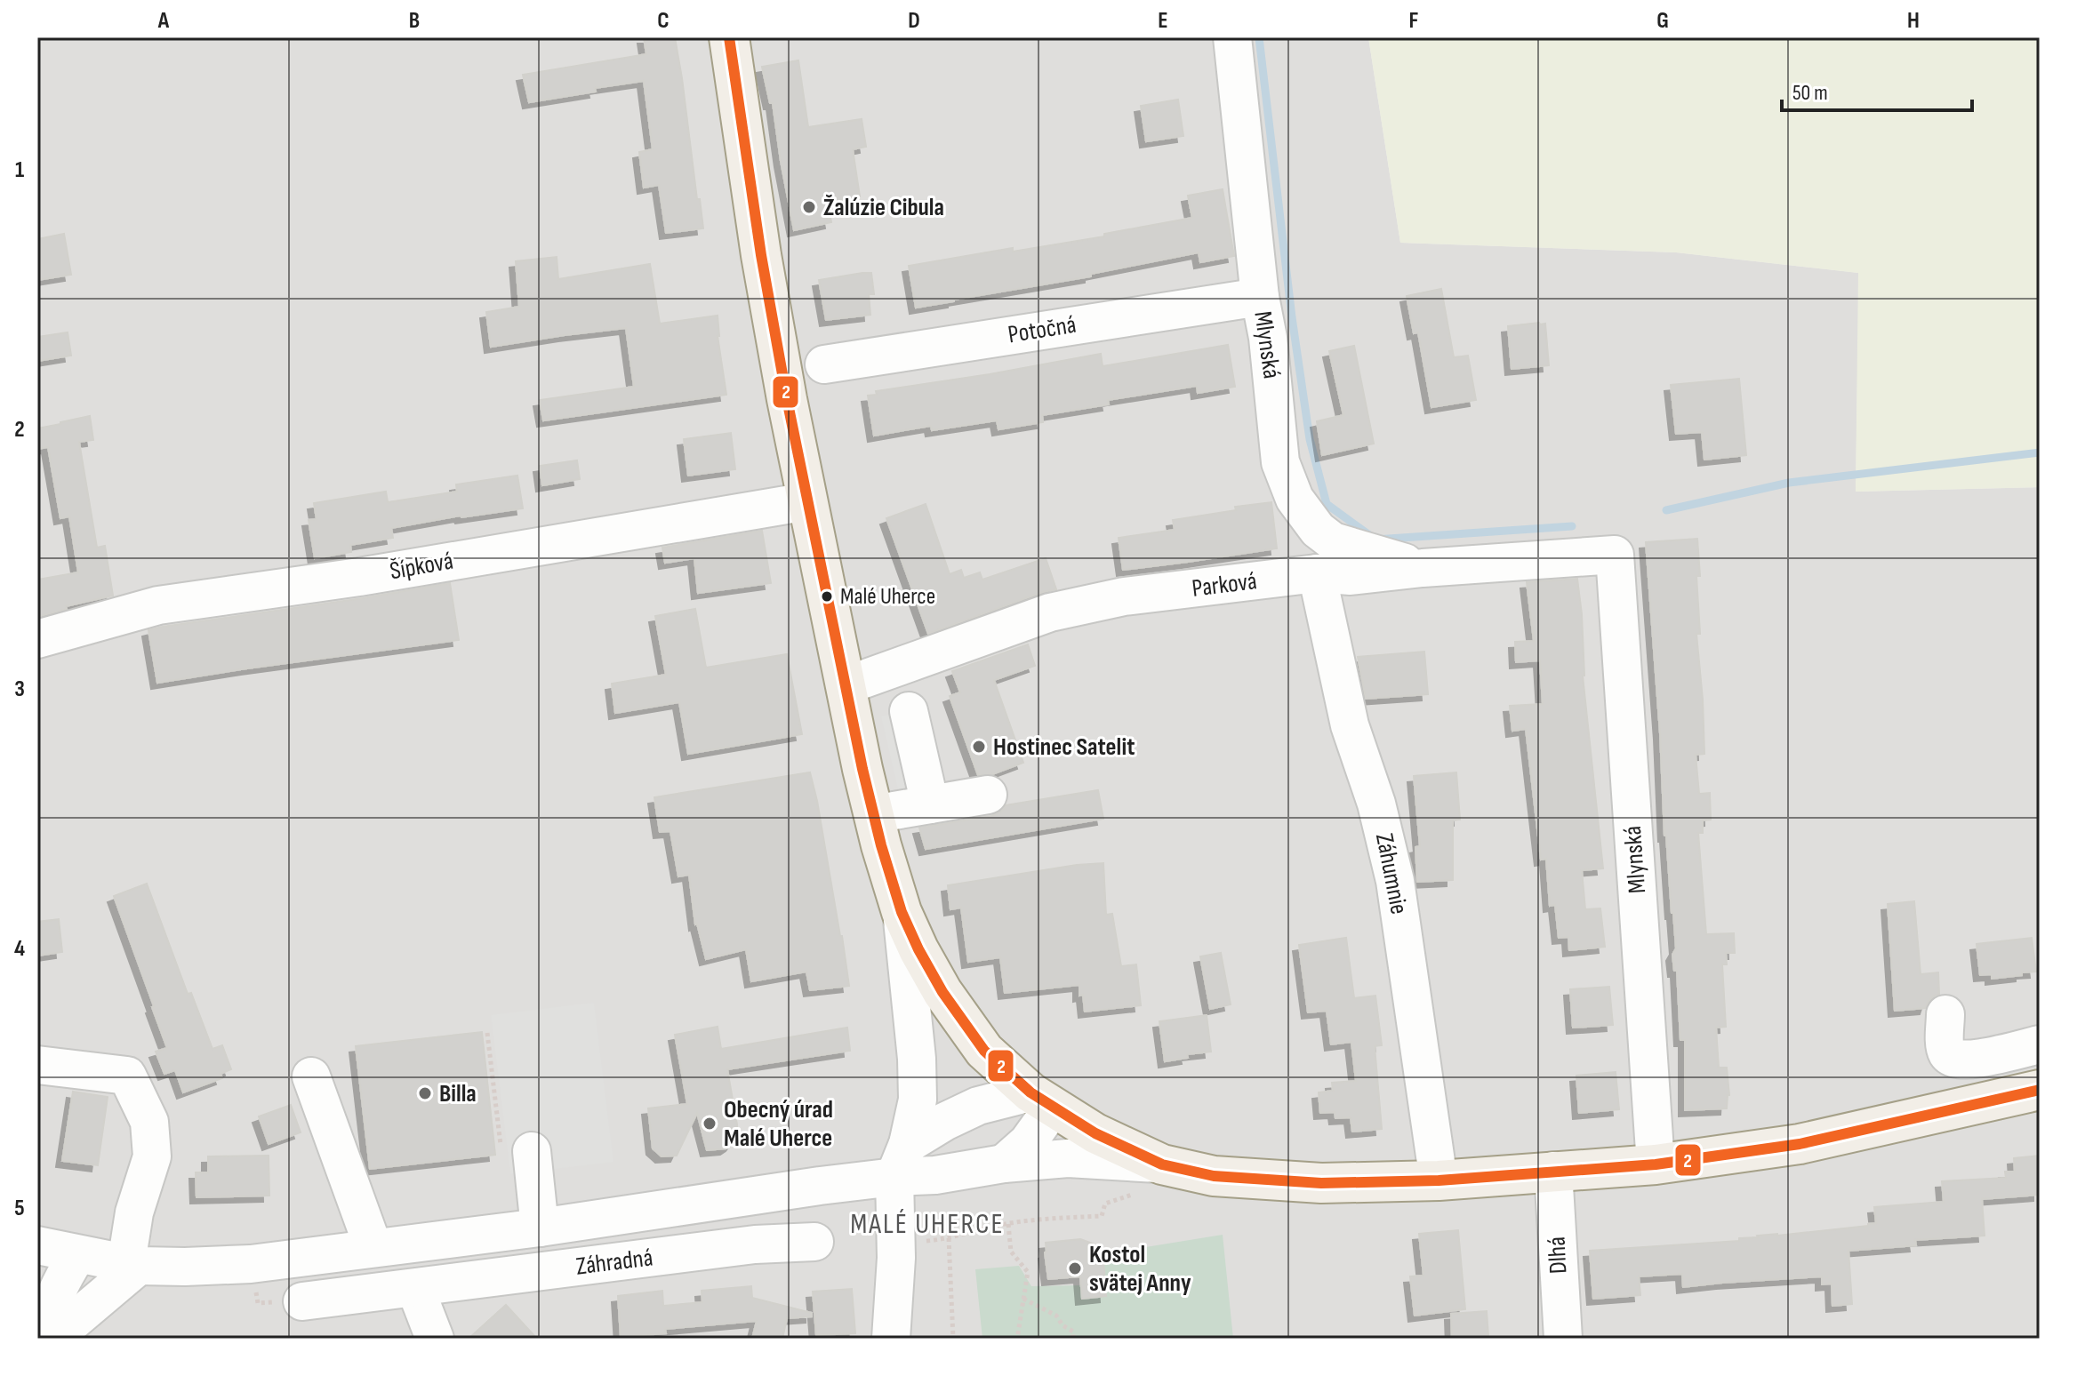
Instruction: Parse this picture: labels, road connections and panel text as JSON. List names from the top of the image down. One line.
{"streets":{"street":["Potočná","Mlynská","Šípková","Parková","Záhumnie","Dlhá","Záhradná"]},"crossings":[["Potočná","Mlynská"],["Mlynská","Parková"],["Parková","Záhumnie"]],"districts":["MALÉ UHERCE"],"places":["Žalúzie Cibula","Malé Uherce","Hostinec Satelit","Billa","Obecný úrad Malé Uherce","Kostol svätej Anny"],"lines":["transit line 2"],"scale_bar":"50 m","grid":{"columns":["A","B","C","D","E","F","G","H"],"rows":["1","2","3","4","5"]}}
